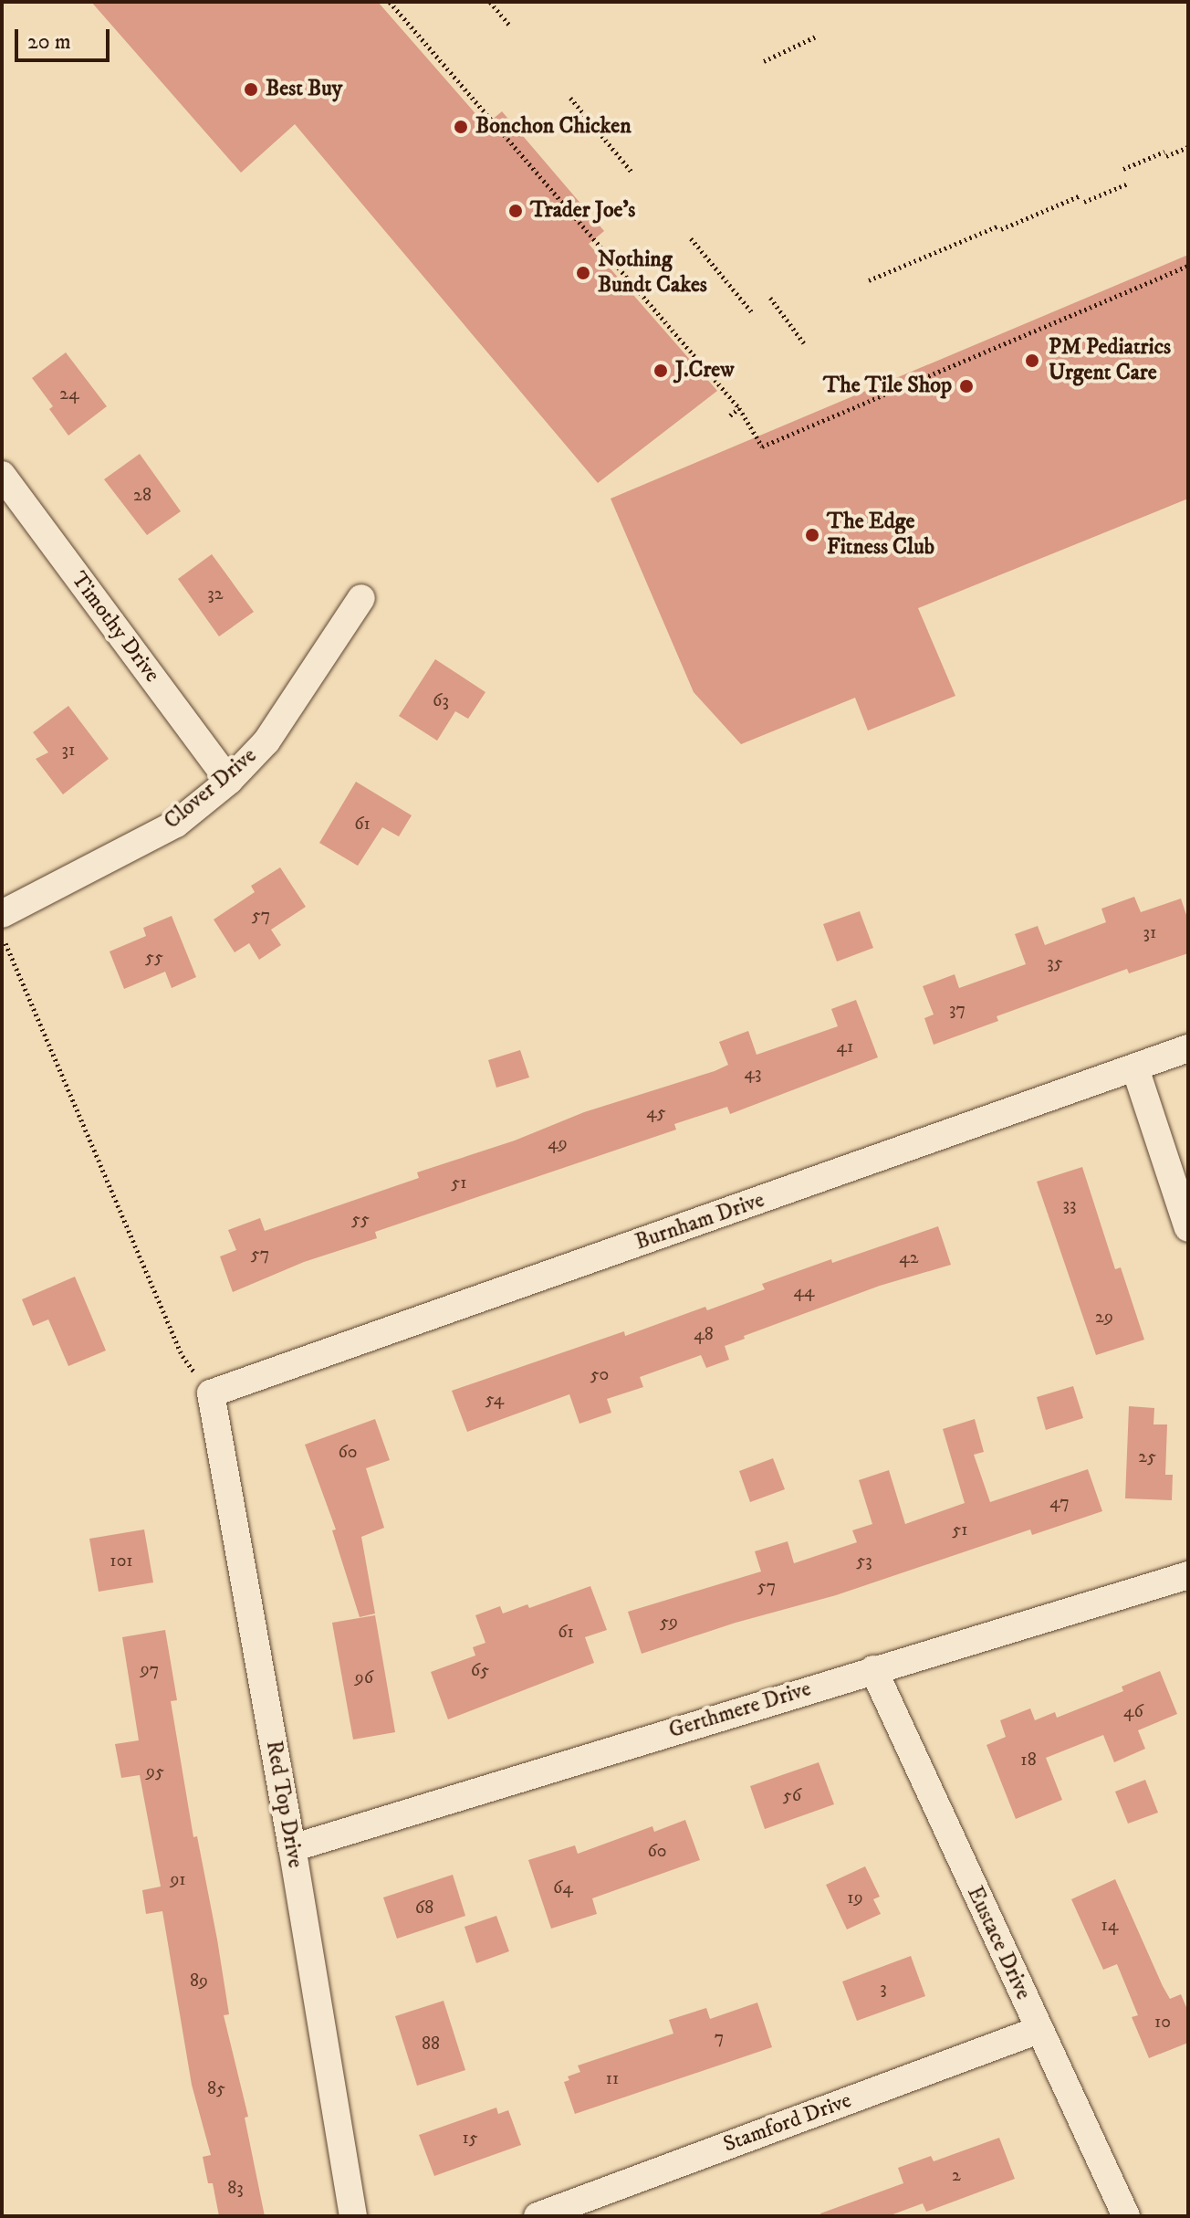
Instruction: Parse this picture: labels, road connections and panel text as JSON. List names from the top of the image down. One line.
{"streets":{"street":["Timothy Drive","Clover Drive","Burnham Drive","Gerthmere Drive","Red Top Drive","Eustace Drive","Stamford Drive"]},"crossings":[["Timothy Drive","Clover Drive"],["Burnham Drive","Red Top Drive"],["Gerthmere Drive","Red Top Drive"],["Gerthmere Drive","Eustace Drive"],["Eustace Drive","Stamford Drive"]],"places":["Best Buy","Bonchon Chicken","Trader Joe's","Nothing Bundt Cakes","PM Pediatrics Urgent Care","J.Crew","The Tile Shop","The Edge Fitness Club"],"house_numbers":["24","28","32","63","31","61","57","31","55","35","37","41","43","45","49","51","33","55","57","42","44","29","48","50","54","60","25","47","51","101","53","57","59","61","97","65","96","46","18","95","56","60","91","64","19","68","14","89","3","10","7","88","11","85","15","2","83"],"scale_bar":"20 m"}
